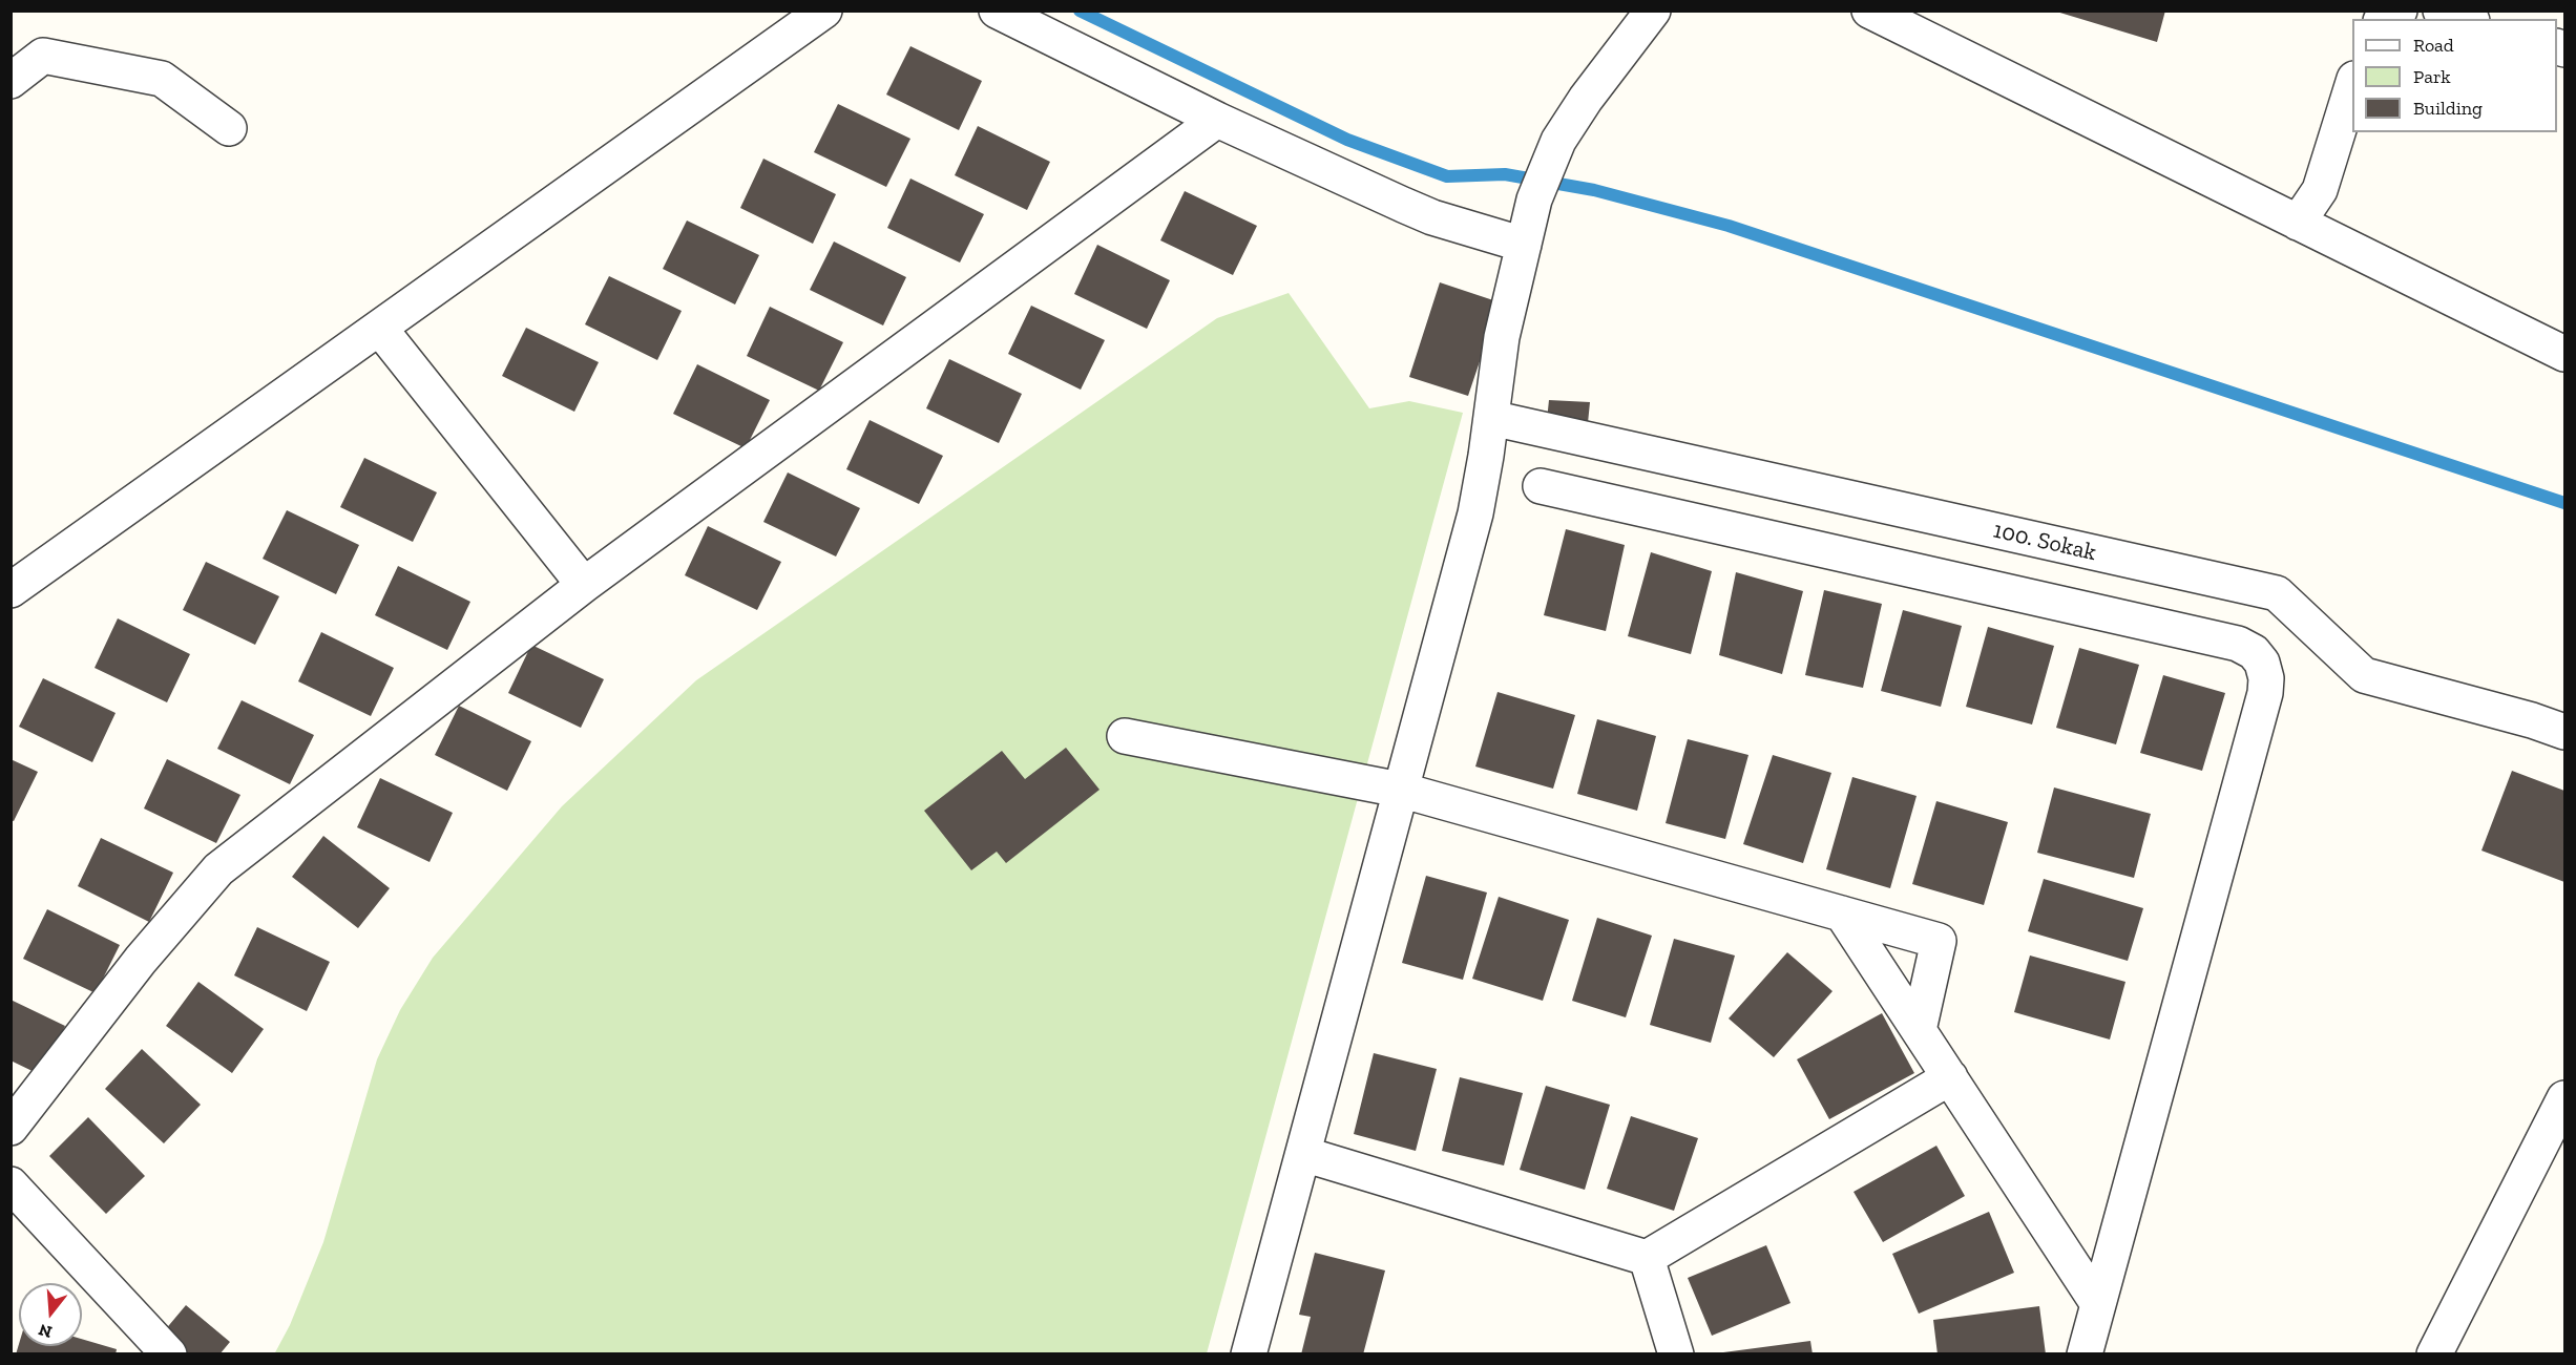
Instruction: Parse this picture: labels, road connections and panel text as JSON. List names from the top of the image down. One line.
{"streets":{"street":["100. Sokak"]},"legend":["Road","Park","Building"],"north":"bottom"}
